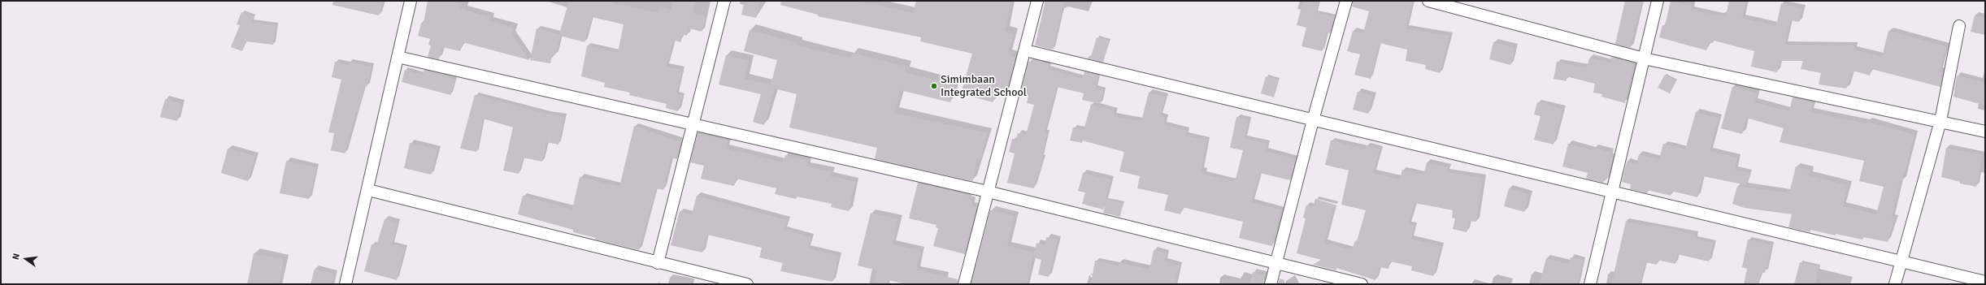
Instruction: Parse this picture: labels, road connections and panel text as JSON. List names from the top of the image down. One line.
{"places":["Simimbaan Integrated School"],"north":"left"}
